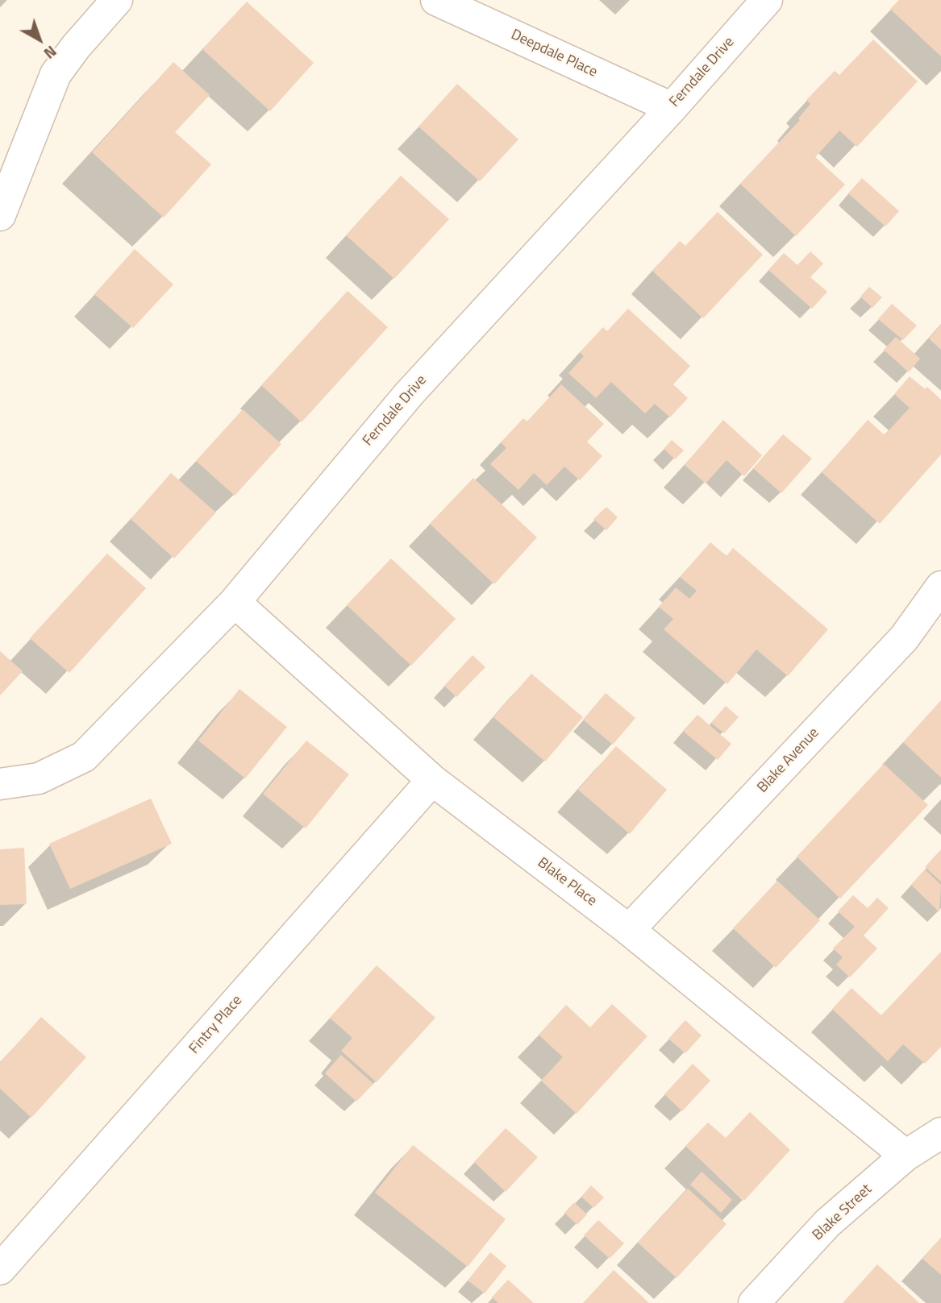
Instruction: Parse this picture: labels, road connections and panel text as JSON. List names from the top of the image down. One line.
{"streets":{"street":["Deepdale Place","Ferndale Drive","Blake Avenue","Blake Place","Fintry Place","Blake Street"]},"crossings":[["Deepdale Place","Ferndale Drive"],["Ferndale Drive","Blake Place"],["Blake Avenue","Blake Place"],["Blake Place","Fintry Place"],["Blake Place","Blake Street"]],"north":"bottom right"}
